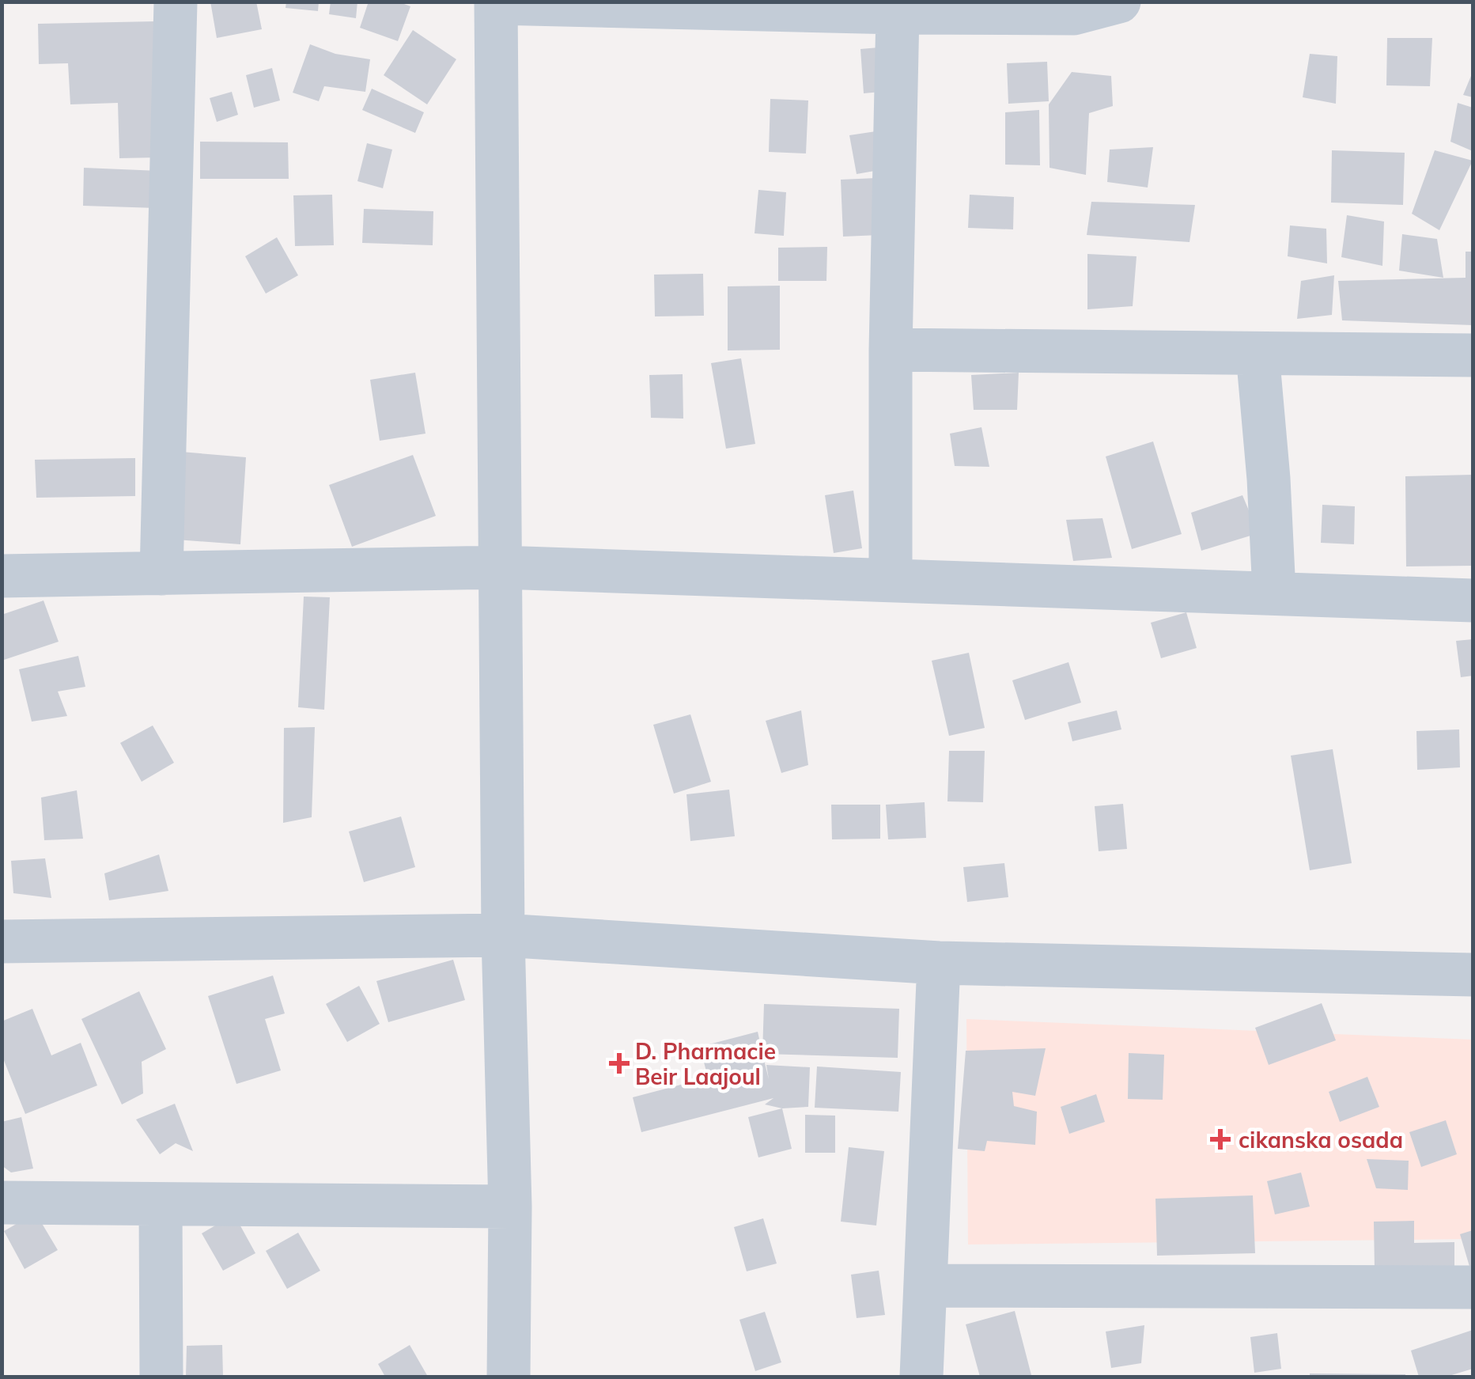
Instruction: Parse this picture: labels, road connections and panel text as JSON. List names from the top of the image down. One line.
{"places":{"health":["D. Pharmacie Beir Laajoul","cikanska osada"]}}
